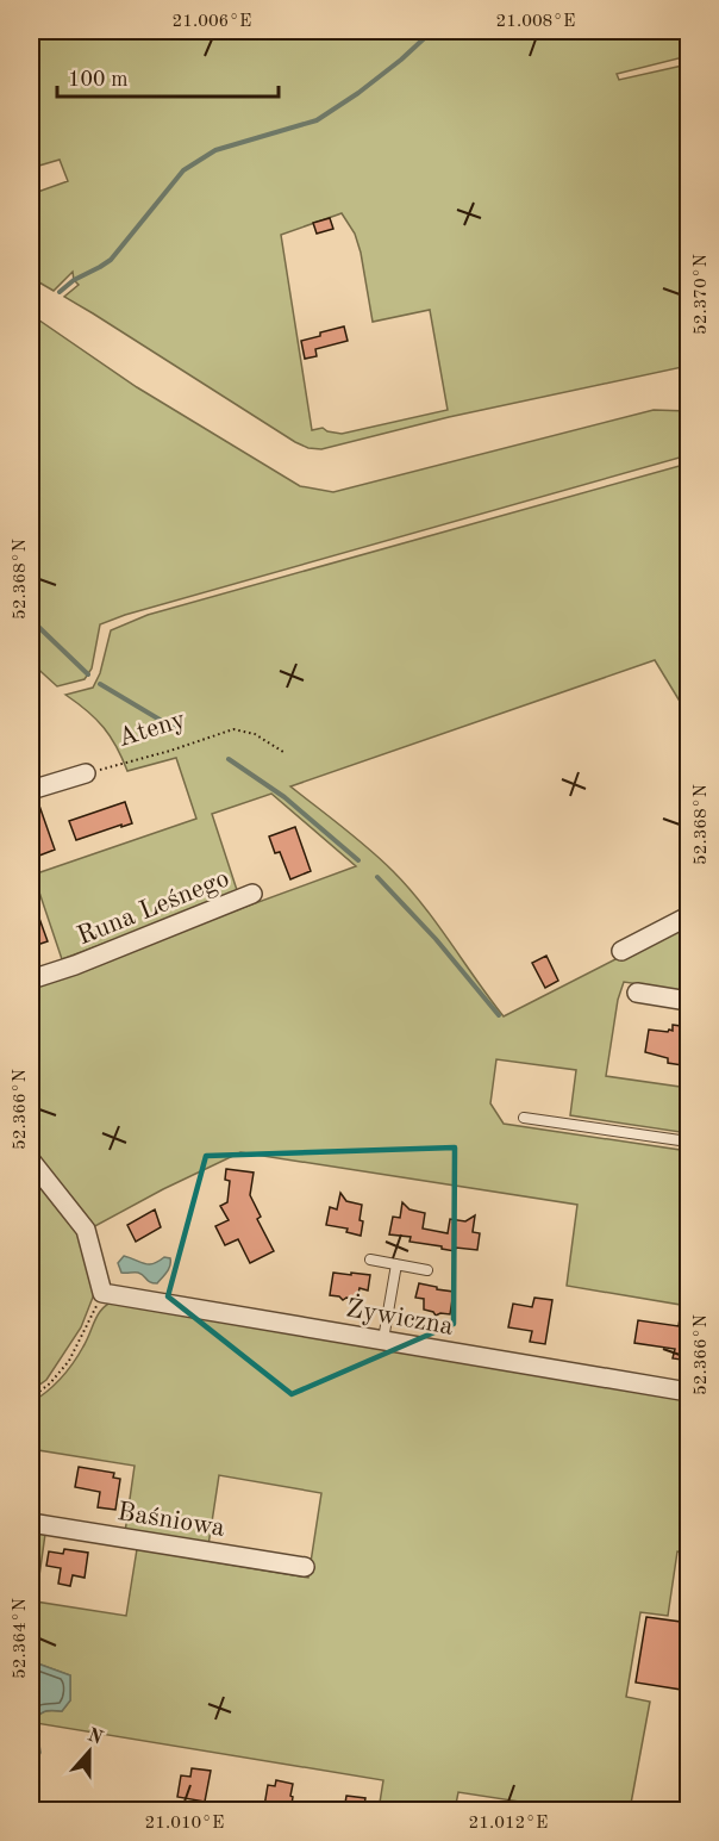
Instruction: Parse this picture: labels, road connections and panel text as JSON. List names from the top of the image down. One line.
{"streets":{"street":["Runa Leśnego","Żywiczna","Baśniowa"],"path":["Ateny"]},"scale_bar":"100 m","north":"top","coordinates":["21.006°E","21.008°E","52.370°N","52.368°N","52.366°N","52.364°N","21.010°E","21.012°E"]}
